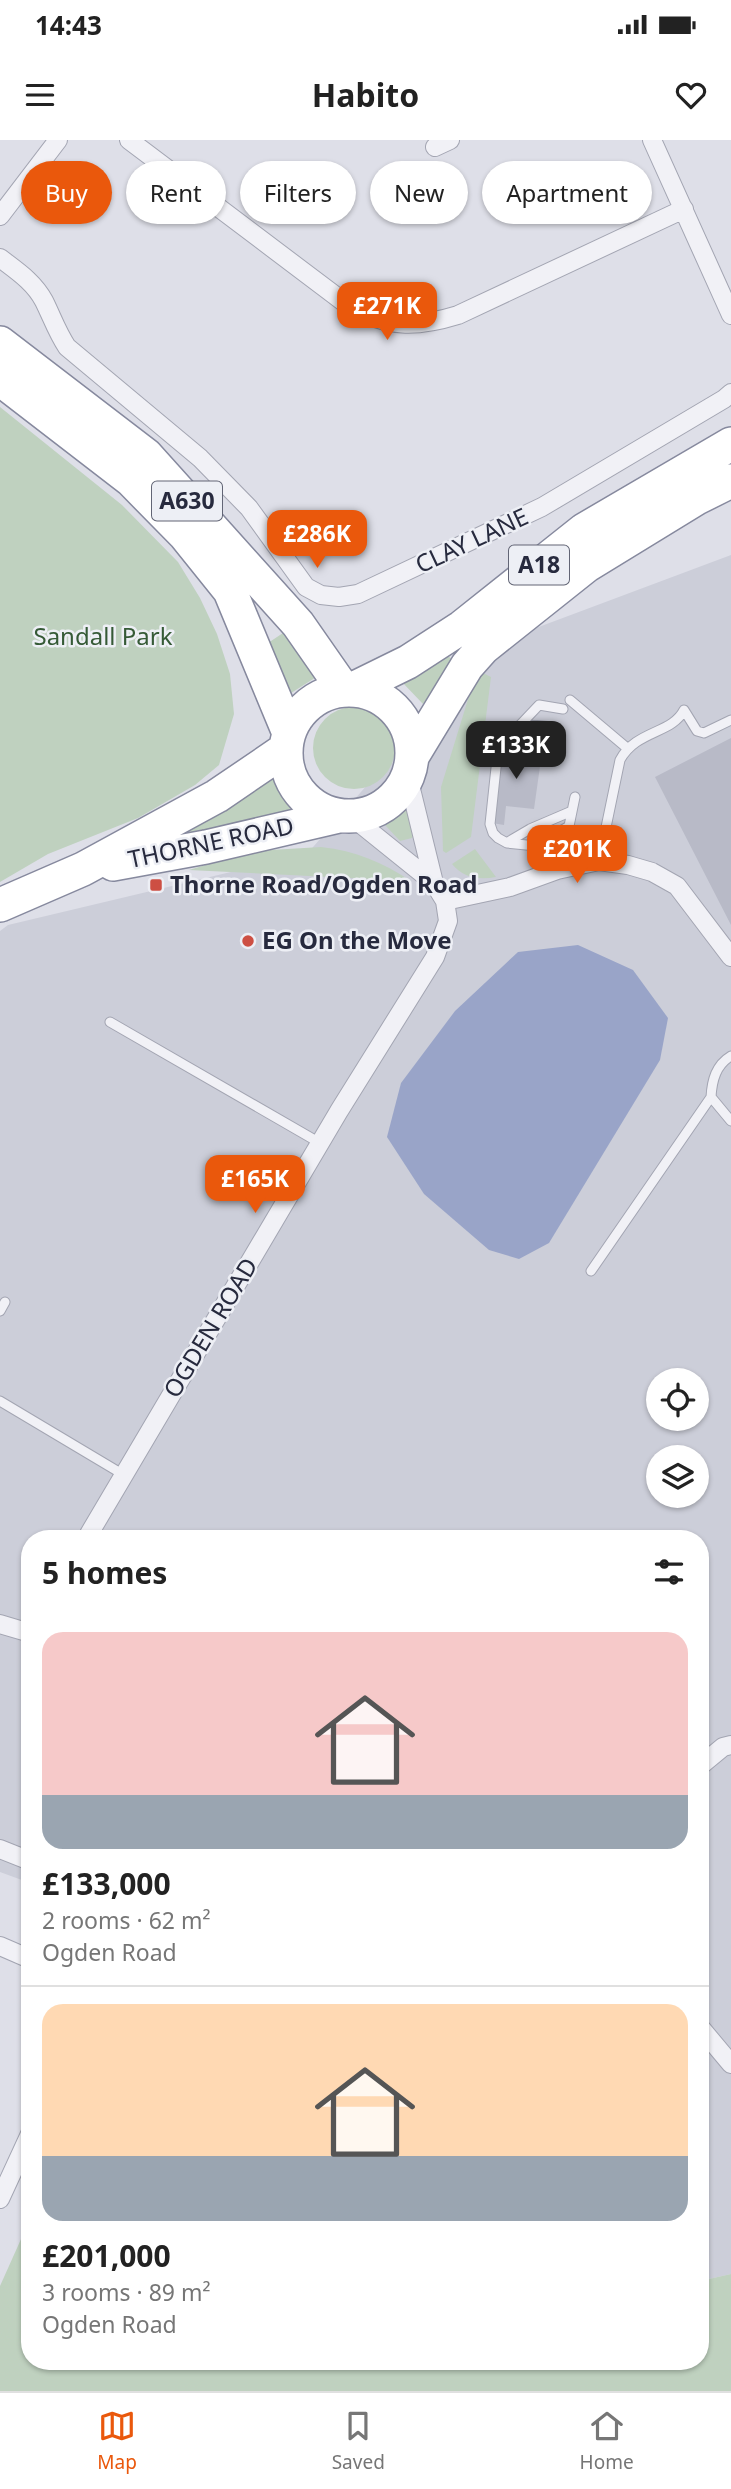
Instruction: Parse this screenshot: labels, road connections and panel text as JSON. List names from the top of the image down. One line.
{"streets":{"highway":["A630","A18","THORNE ROAD"],"street":["CLAY LANE","OGDEN ROAD"]},"crossings":[["A630","A18"],["A630","THORNE ROAD"],["A18","THORNE ROAD"]],"parks":["Sandall Park"],"places":{"transit":["Thorne Road/Ogden Road"],"other":["EG On the Move"]},"page":{"status":"14:43","header":"Habito","chip":["Buy","Rent","Filters","New","Apartment"],"price":["£271K","£286K","£133K","£201K","£165K"],"heading":"5 homes","list":[{"name":"£133,000","note":"2 rooms · 62 m² · Ogden Road"},{"name":"£201,000","note":"3 rooms · 89 m² · Ogden Road"}],"tabs":["Map","Saved","Home"]}}
